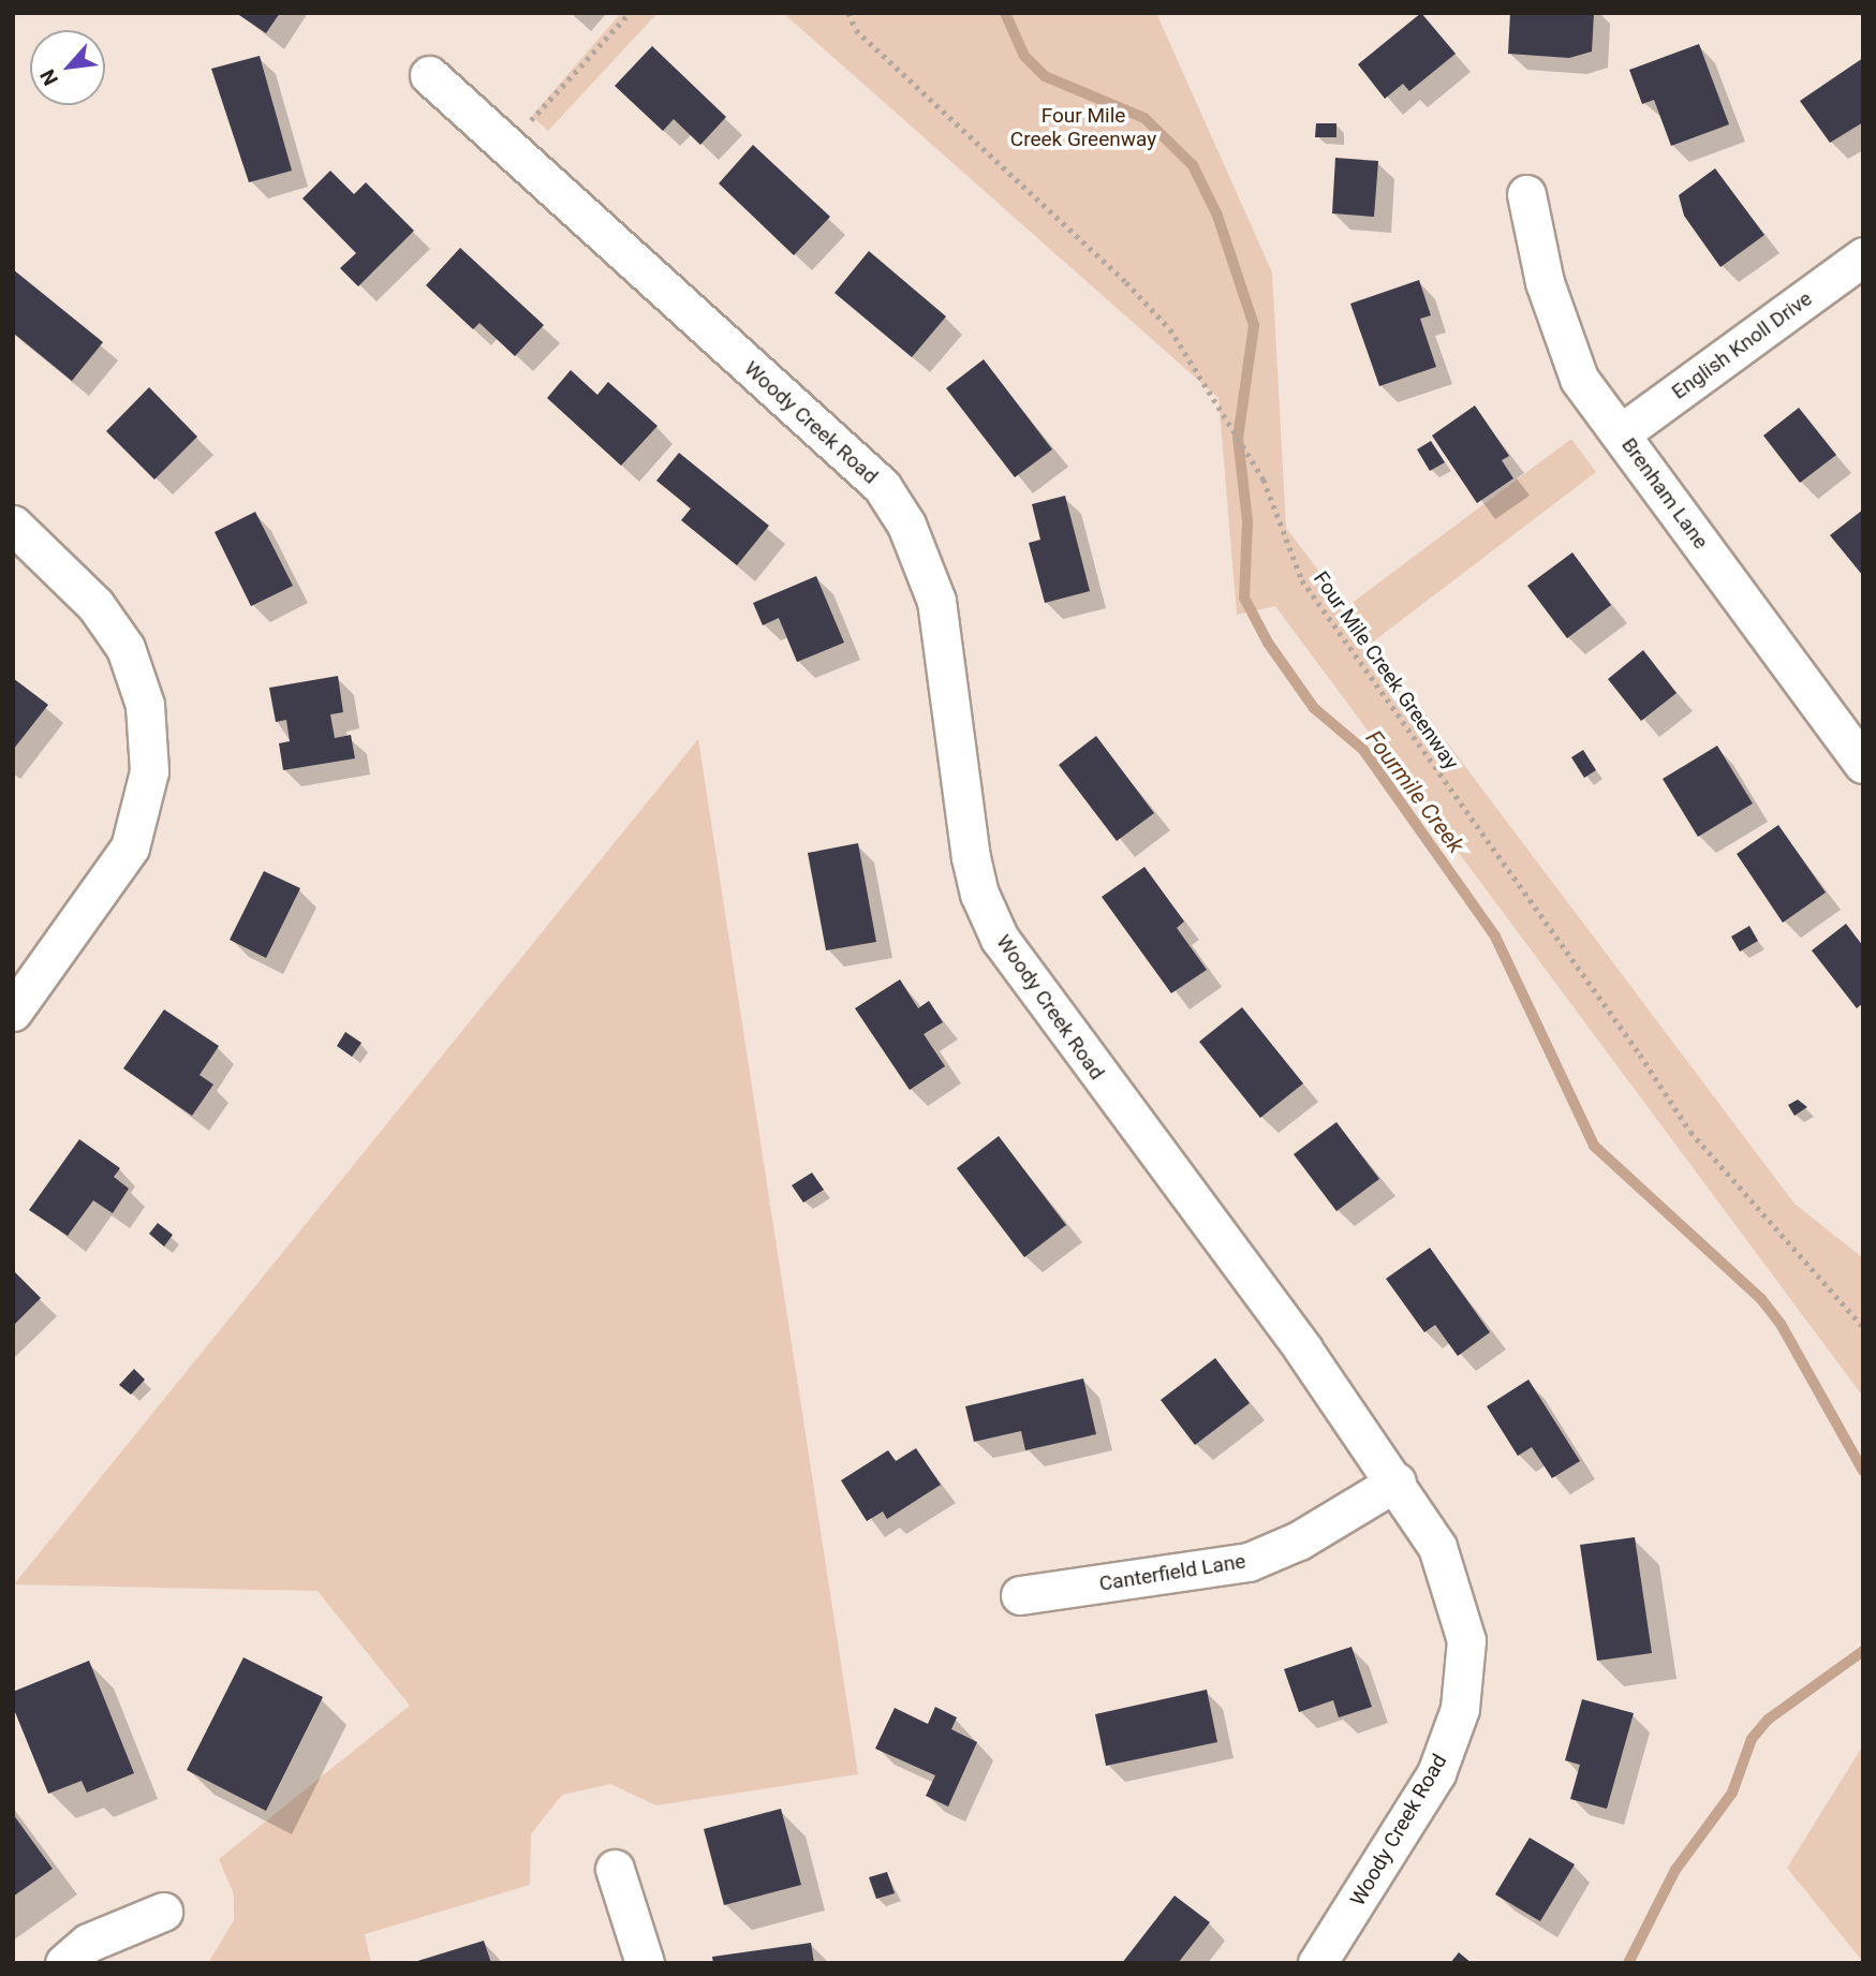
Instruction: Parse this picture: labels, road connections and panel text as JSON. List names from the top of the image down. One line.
{"streets":{"street":["English Knoll Drive","Woody Creek Road","Brenham Lane","Canterfield Lane"],"path":["Four Mile Creek Greenway"]},"crossings":[["English Knoll Drive","Brenham Lane"],["Woody Creek Road","Canterfield Lane"]],"water":["Fourmile Creek"],"parks":["Four Mile Creek Greenway"],"north":"bottom left"}
